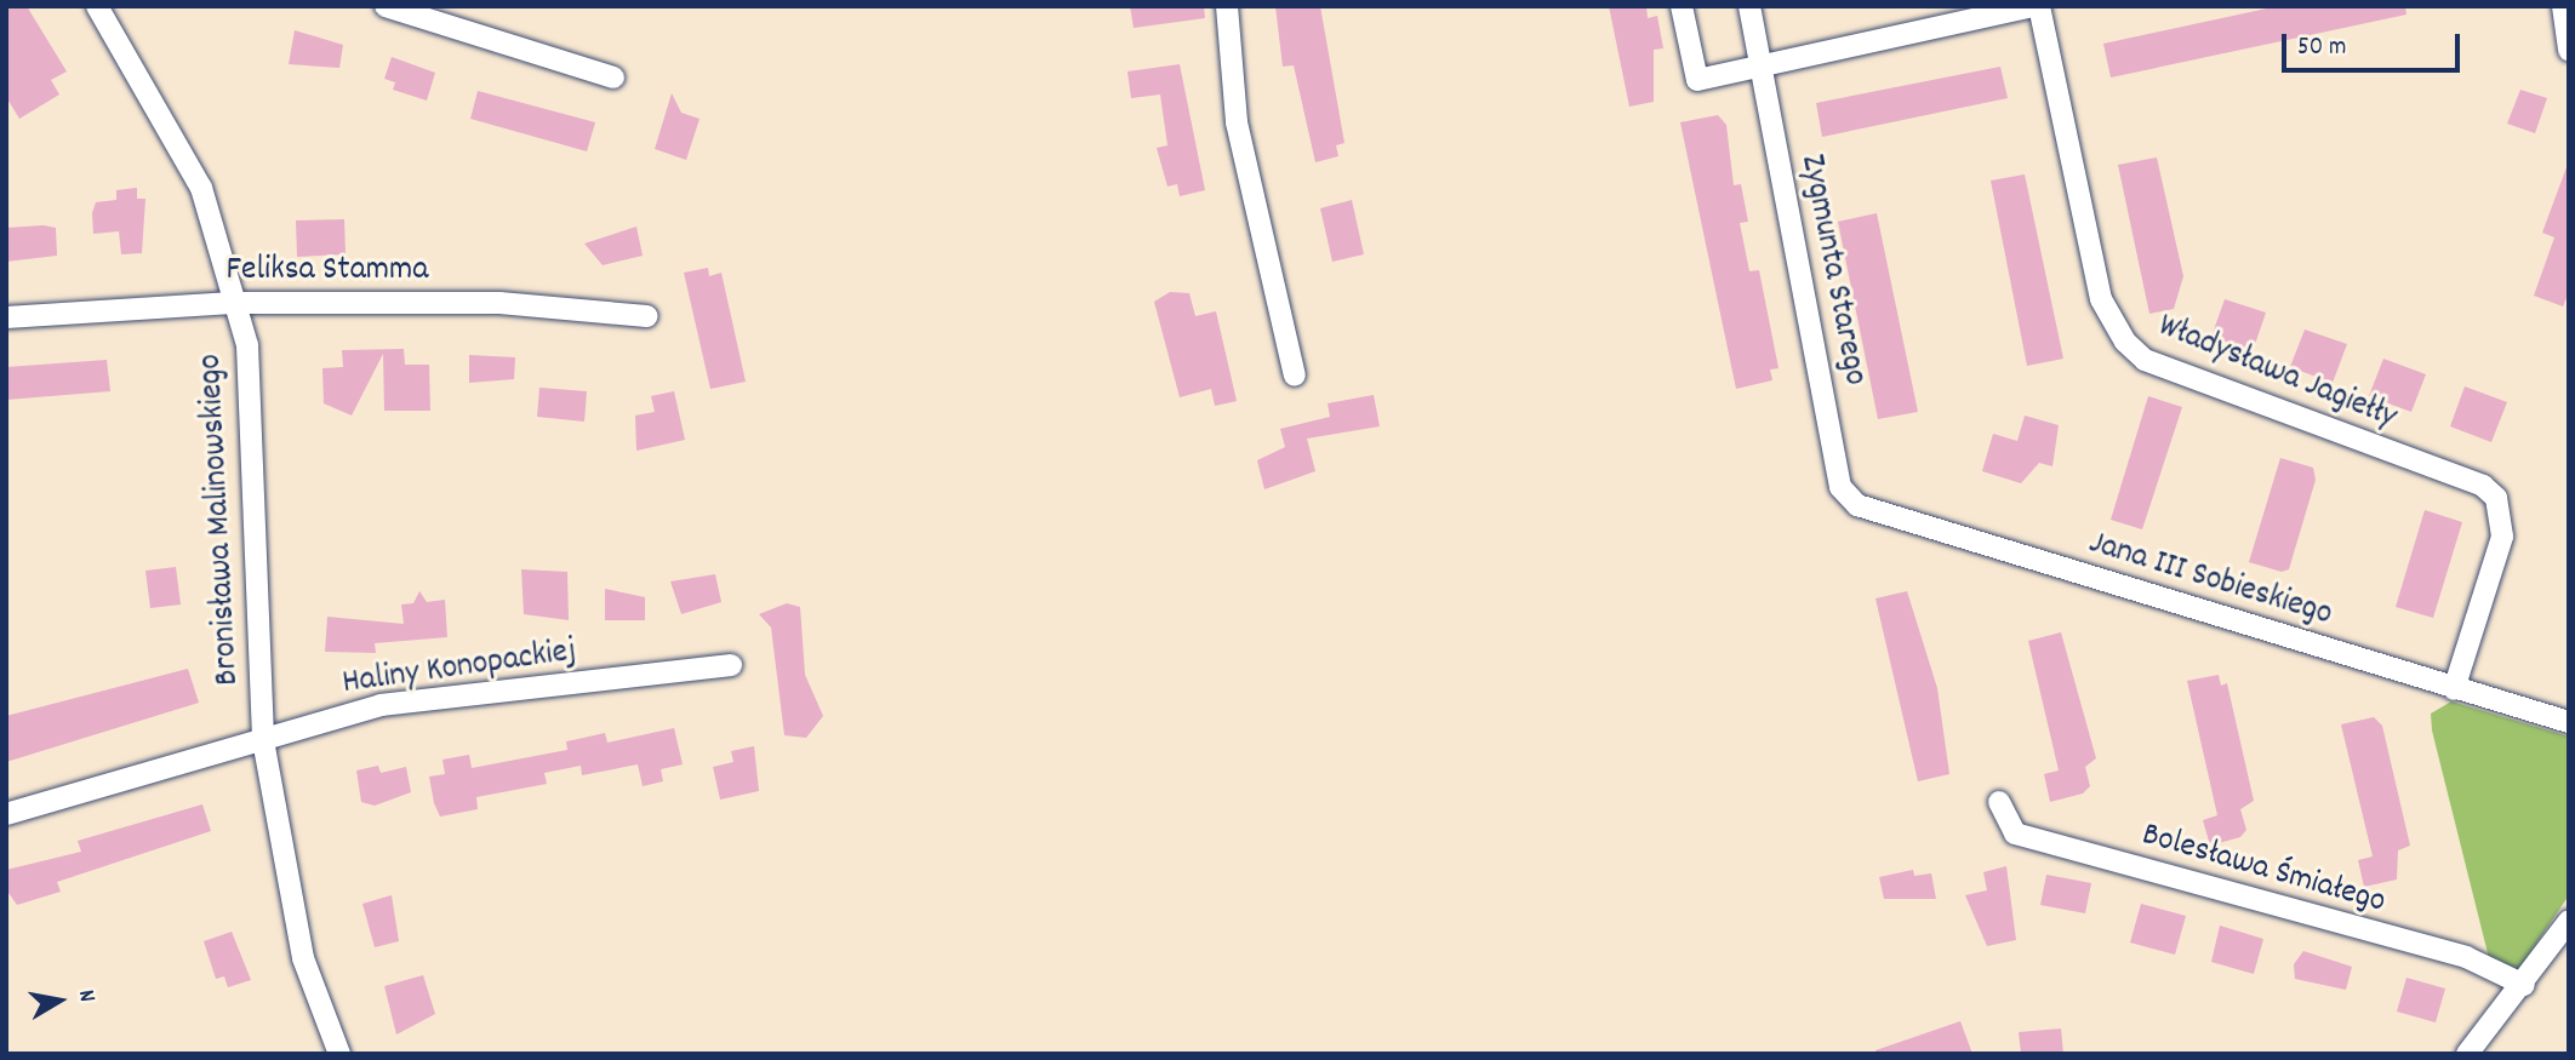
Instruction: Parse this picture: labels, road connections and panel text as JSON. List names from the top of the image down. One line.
{"streets":{"street":["Zygmunta Starego","Feliksa Stamma","Władysława Jagiełły","Bronisława Malinowskiego","Jana III Sobieskiego","Haliny Konopackiej","Bolesława Śmiałego"]},"crossings":[["Zygmunta Starego","Jana III Sobieskiego"],["Feliksa Stamma","Bronisława Malinowskiego"],["Władysława Jagiełły","Jana III Sobieskiego"],["Bronisława Malinowskiego","Haliny Konopackiej"]],"scale_bar":"50 m","north":"right"}
